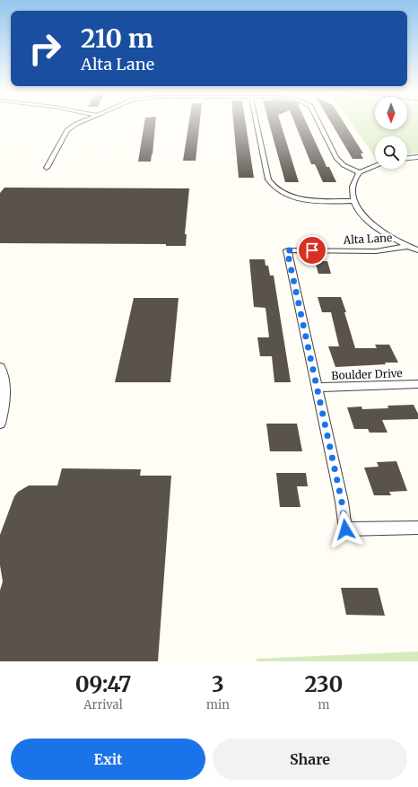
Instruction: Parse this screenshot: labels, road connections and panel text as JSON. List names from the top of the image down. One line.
{"streets":{"street":["Alta Lane","Boulder Drive"]},"crossings":[["Alta Lane","Boulder Drive"]],"north":"bottom","page":{"turn":["210 m","Alta Lane"],"eta":["09:47","Arrival","3","min","230","m"],"buttons":["Exit","Share"]}}
